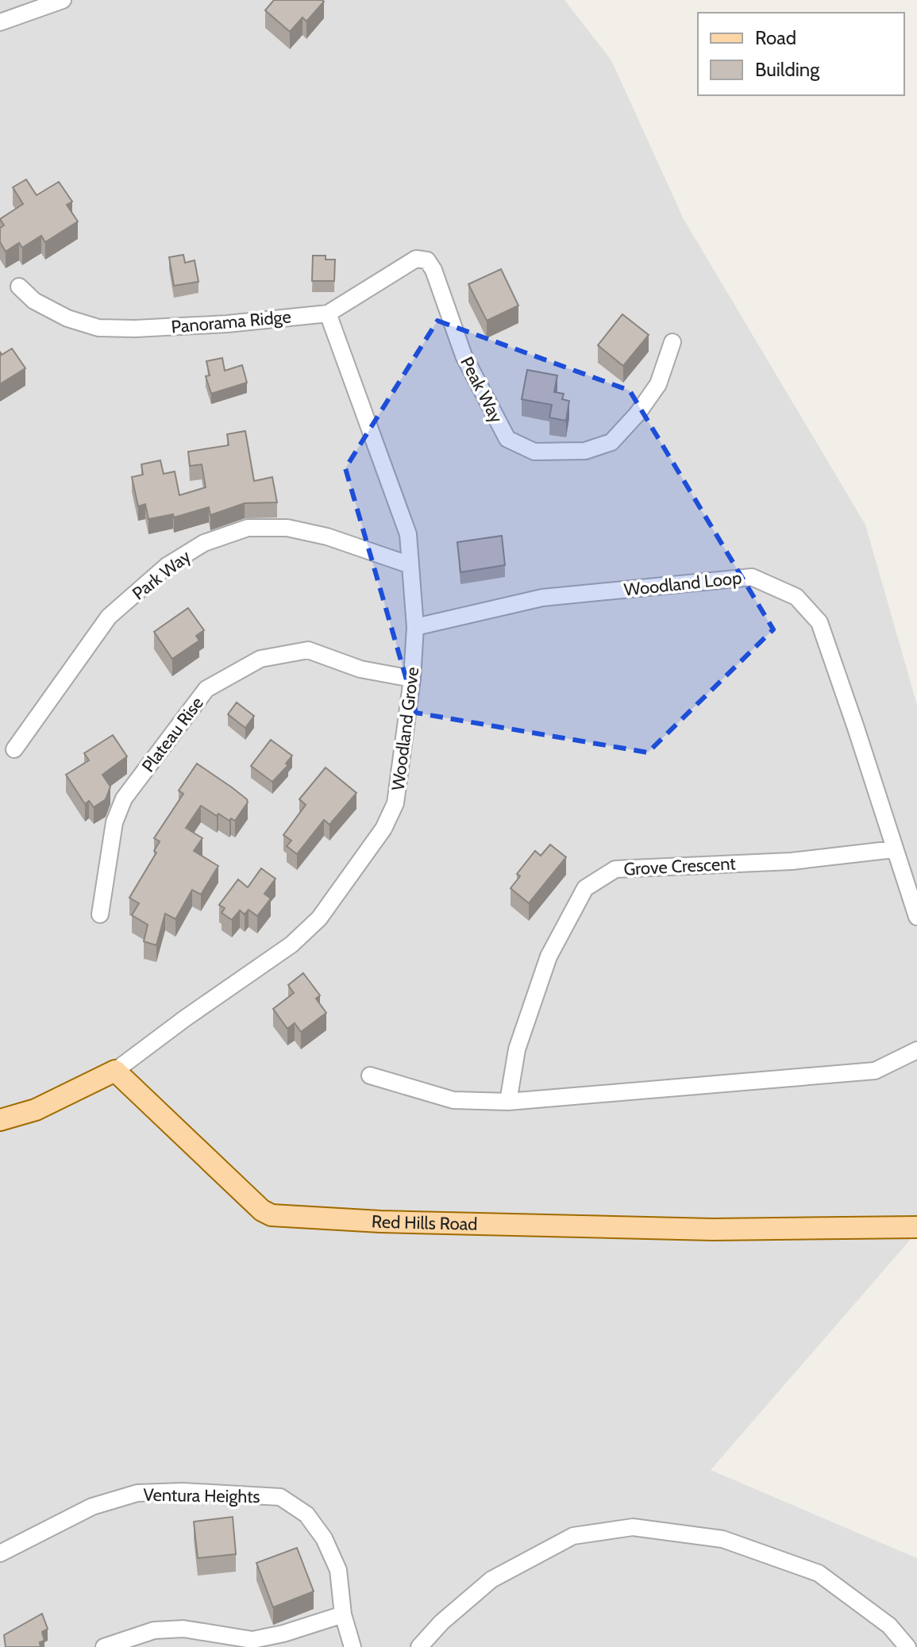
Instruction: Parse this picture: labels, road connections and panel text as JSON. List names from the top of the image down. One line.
{"streets":{"main road":["Red Hills Road"],"street":["Panorama Ridge","Peak Way","Park Way","Woodland Loop","Woodland Grove","Plateau Rise","Grove Crescent","Ventura Heights"]},"crossings":[["Panorama Ridge","Peak Way"],["Panorama Ridge","Woodland Grove"],["Park Way","Woodland Grove"],["Woodland Loop","Woodland Grove"],["Woodland Loop","Grove Crescent"],["Woodland Grove","Plateau Rise"],["Woodland Grove","Red Hills Road"]],"legend":["Road","Building"]}
